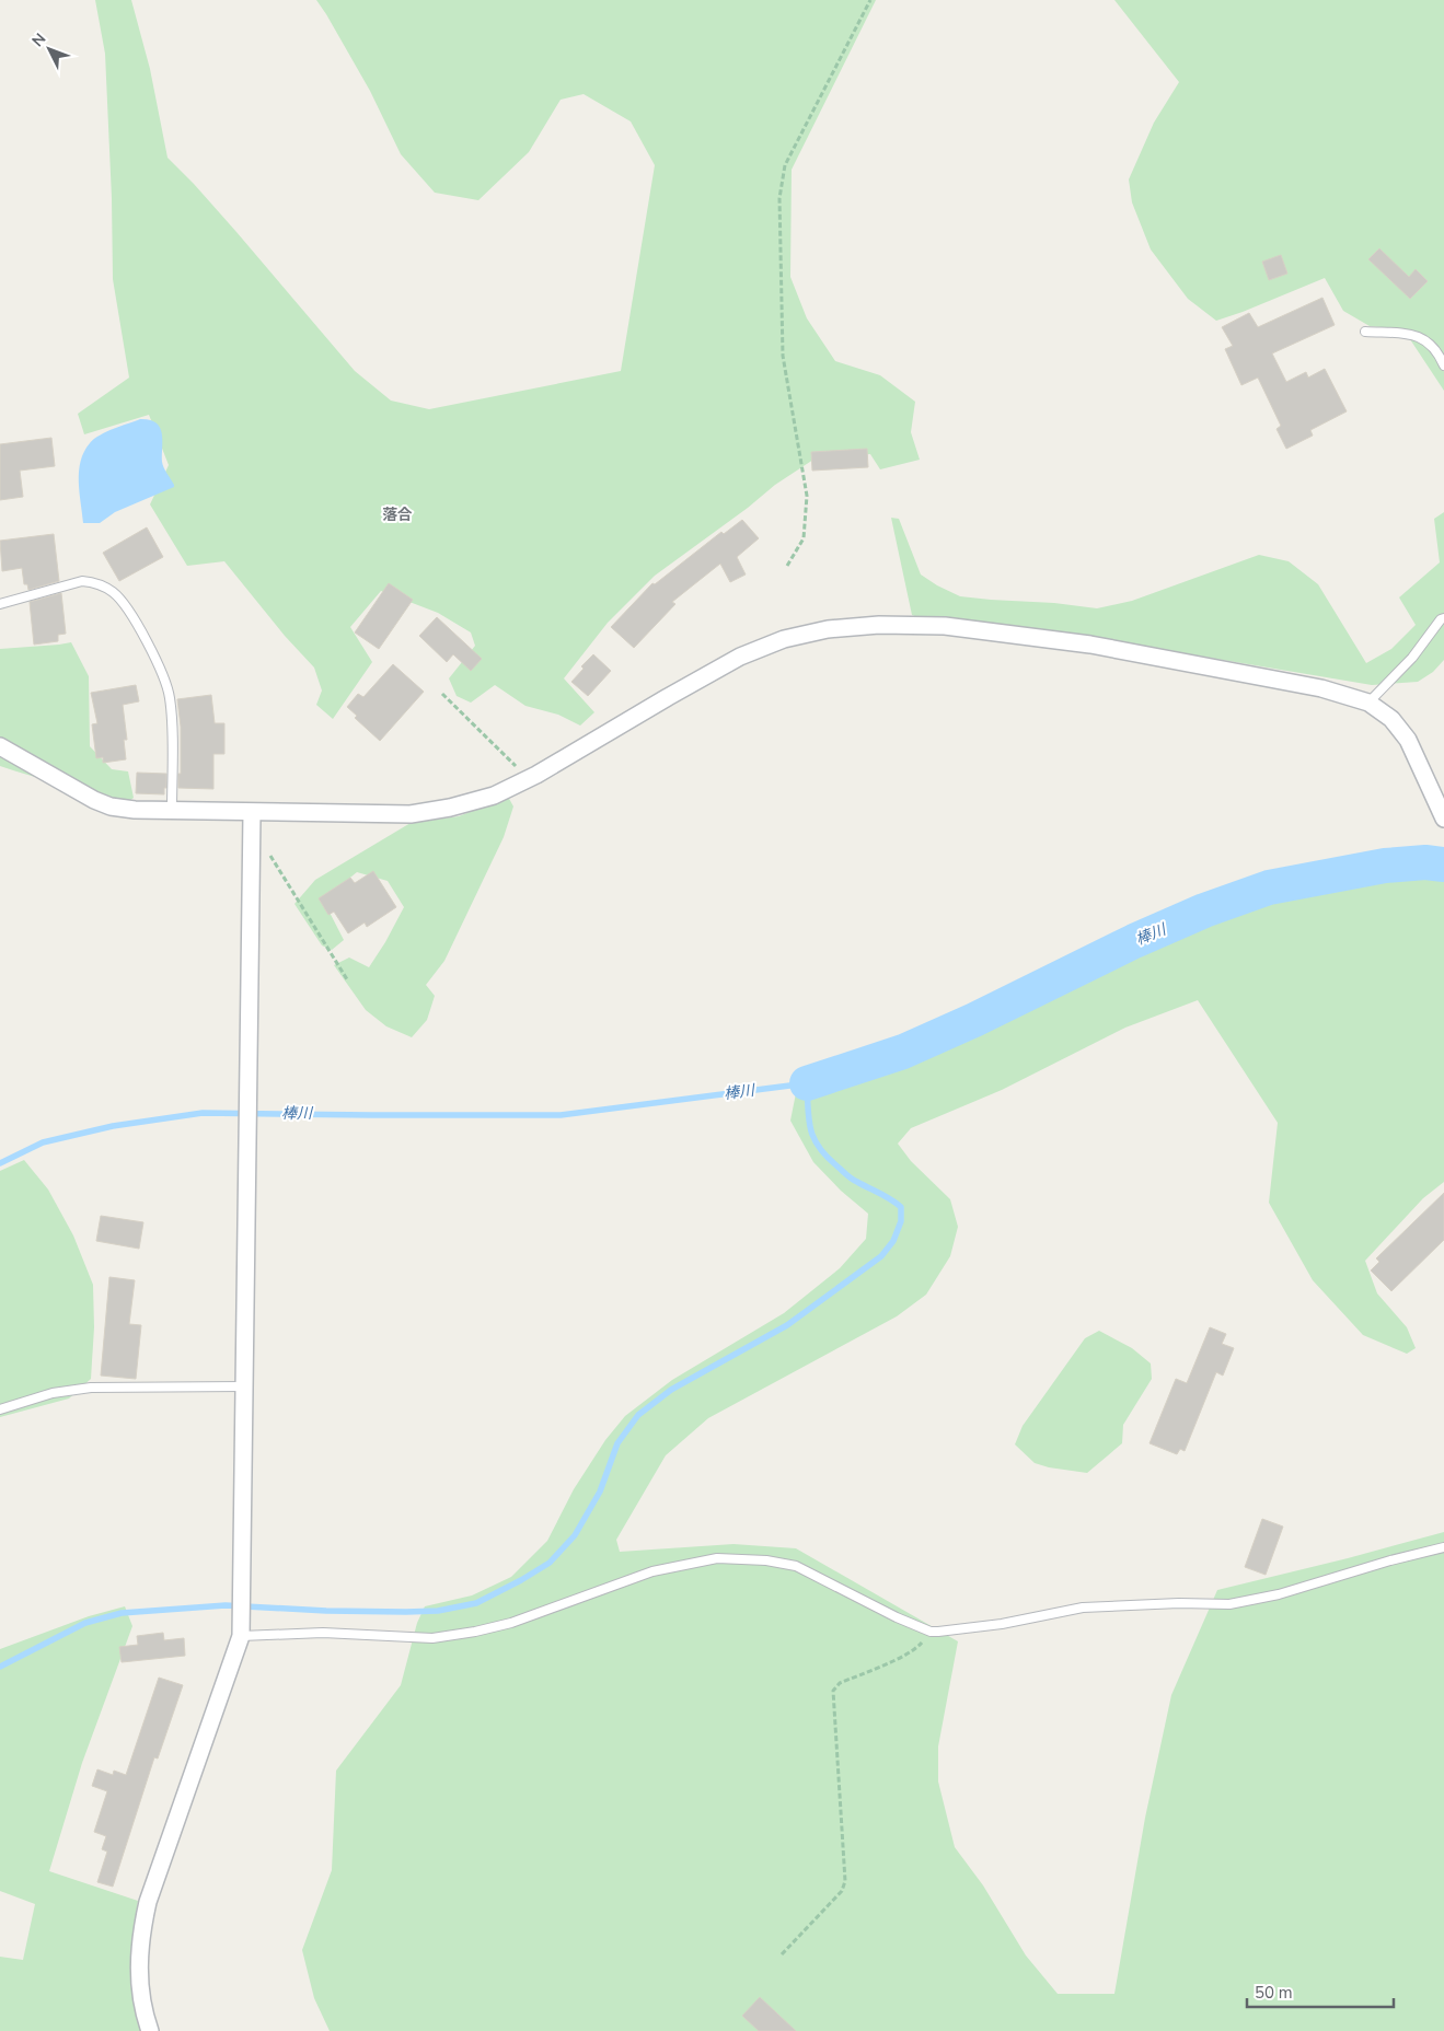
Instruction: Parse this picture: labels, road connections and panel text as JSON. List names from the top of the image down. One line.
{"districts":["落合"],"water":["棒川"],"scale_bar":"50 m","north":"top left"}
